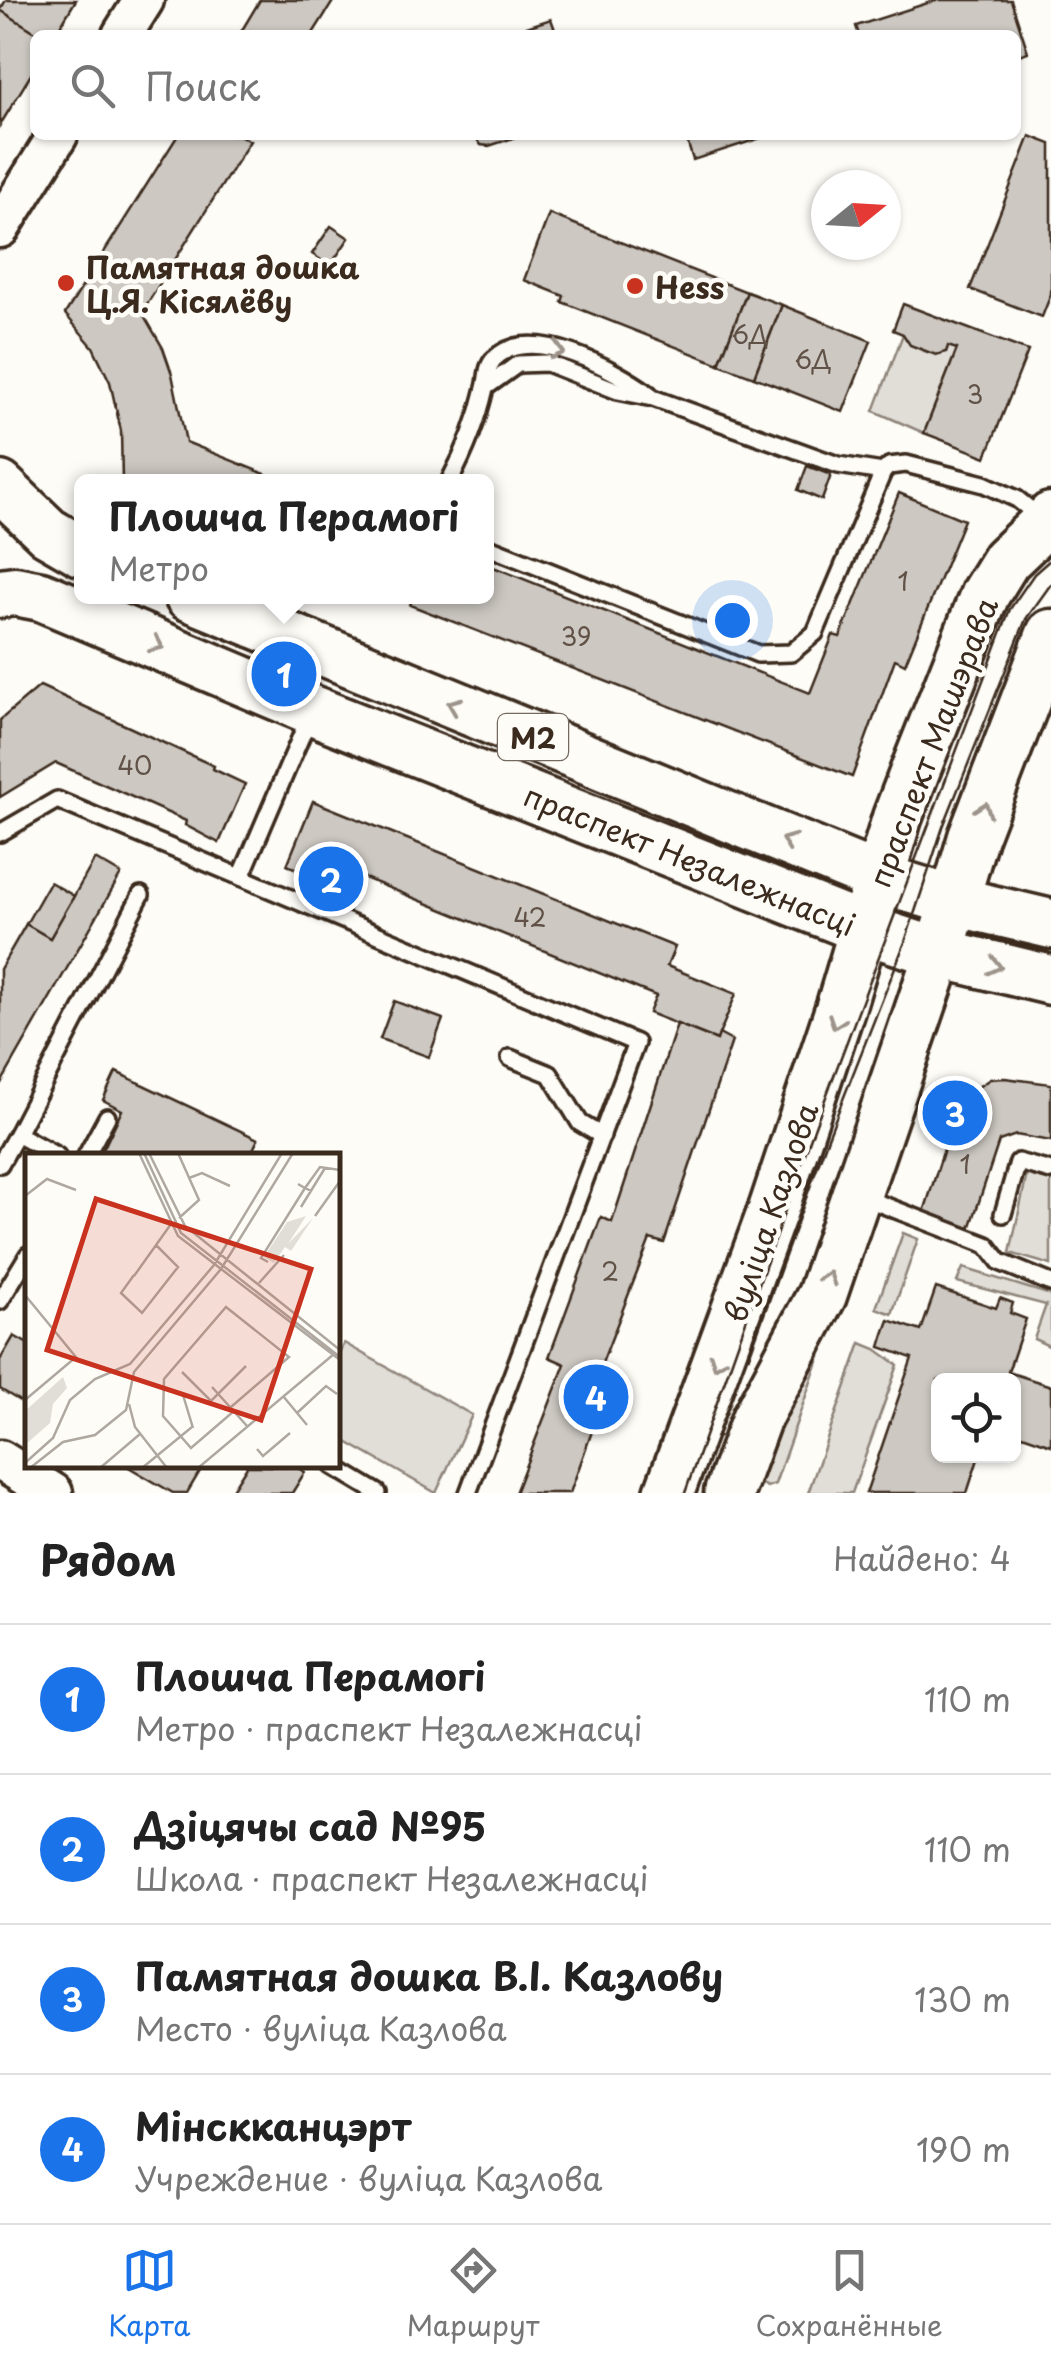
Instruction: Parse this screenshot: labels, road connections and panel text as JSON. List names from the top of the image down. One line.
{"streets":{"main road":["М2","праспект Машэрава","праспект Незалежнасці","вуліца Казлова"]},"crossings":[["праспект Машэрава","праспект Незалежнасці"],["праспект Машэрава","вуліца Казлова"],["праспект Незалежнасці","вуліца Казлова"]],"places":["Памятная дошка Ц.Я. Кісялёву","Hess"],"house_numbers":["6Д","6Д","3","1","39","40","42","1","2"],"north":"right","page":{"search":"Поиск","popup":["Плошча Перамогі","Метро"],"pins":["1","2","3","4"],"heading":["Рядом","Найдено: 4"],"list":[{"mark":"1","name":"Плошча Перамогі","note":"Метро · праспект Незалежнасці","value":"110 m"},{"mark":"2","name":"Дзіцячы сад №95","note":"Школа · праспект Незалежнасці","value":"110 m"},{"mark":"3","name":"Памятная дошка В.І. Казлову","note":"Место · вуліца Казлова","value":"130 m"},{"mark":"4","name":"Мінскканцэрт","note":"Учреждение · вуліца Казлова","value":"190 m"}],"nav":["Карта","Маршрут","Сохранённые"]}}
